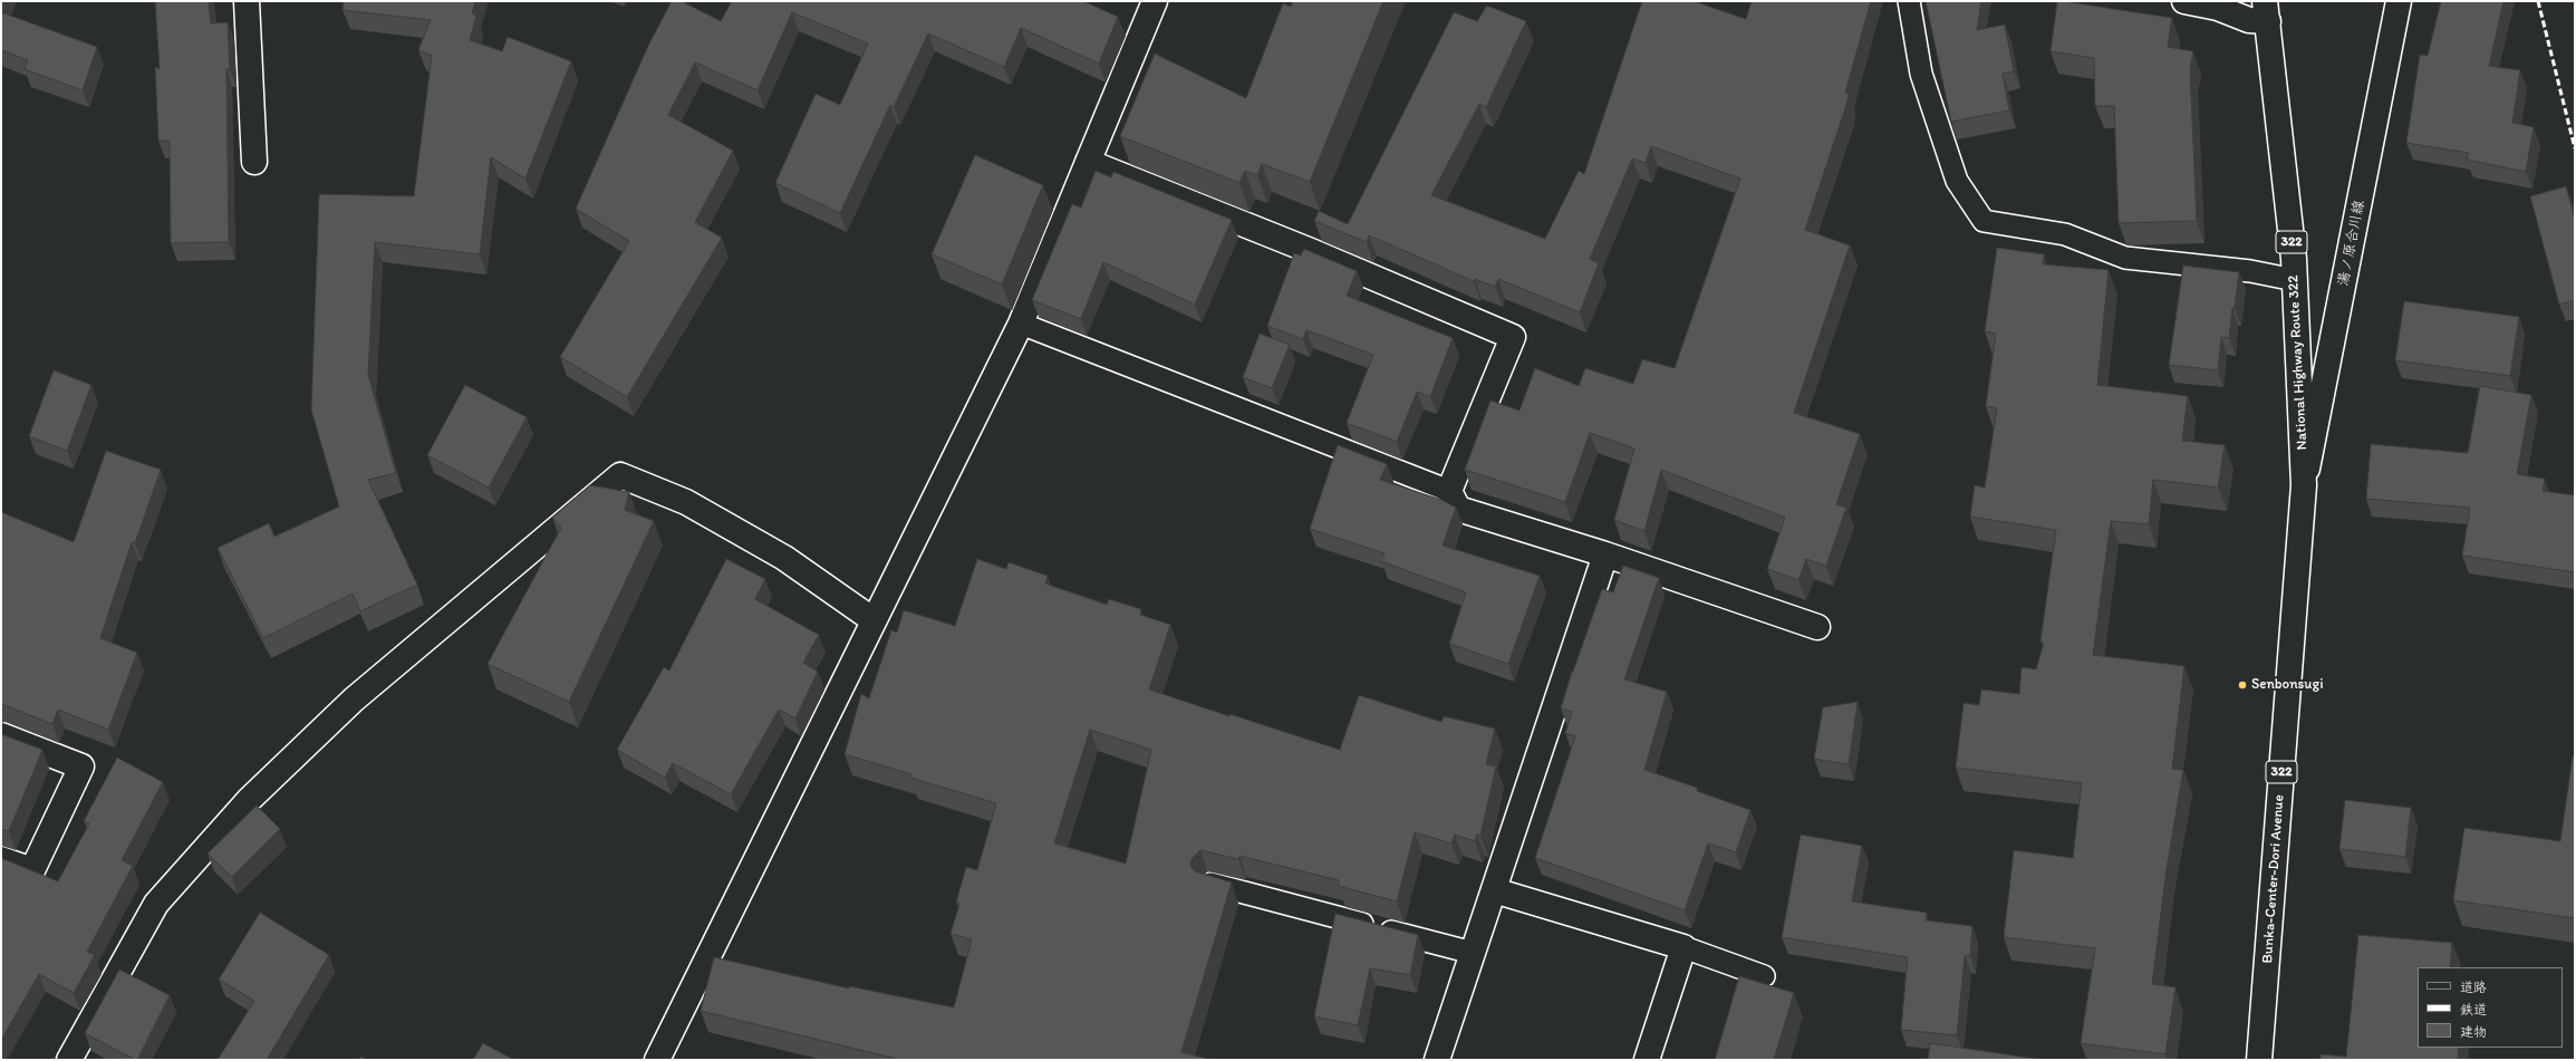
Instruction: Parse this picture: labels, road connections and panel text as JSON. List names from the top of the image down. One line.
{"streets":{"main road":["322","湯ノ原合川線","National Highway Route 322","Bunka-Center-Dori Avenue"]},"crossings":[["湯ノ原合川線","National Highway Route 322"],["湯ノ原合川線","Bunka-Center-Dori Avenue"],["National Highway Route 322","Bunka-Center-Dori Avenue"]],"places":["Senbonsugi"],"legend":["道路","鉄道","建物"]}
